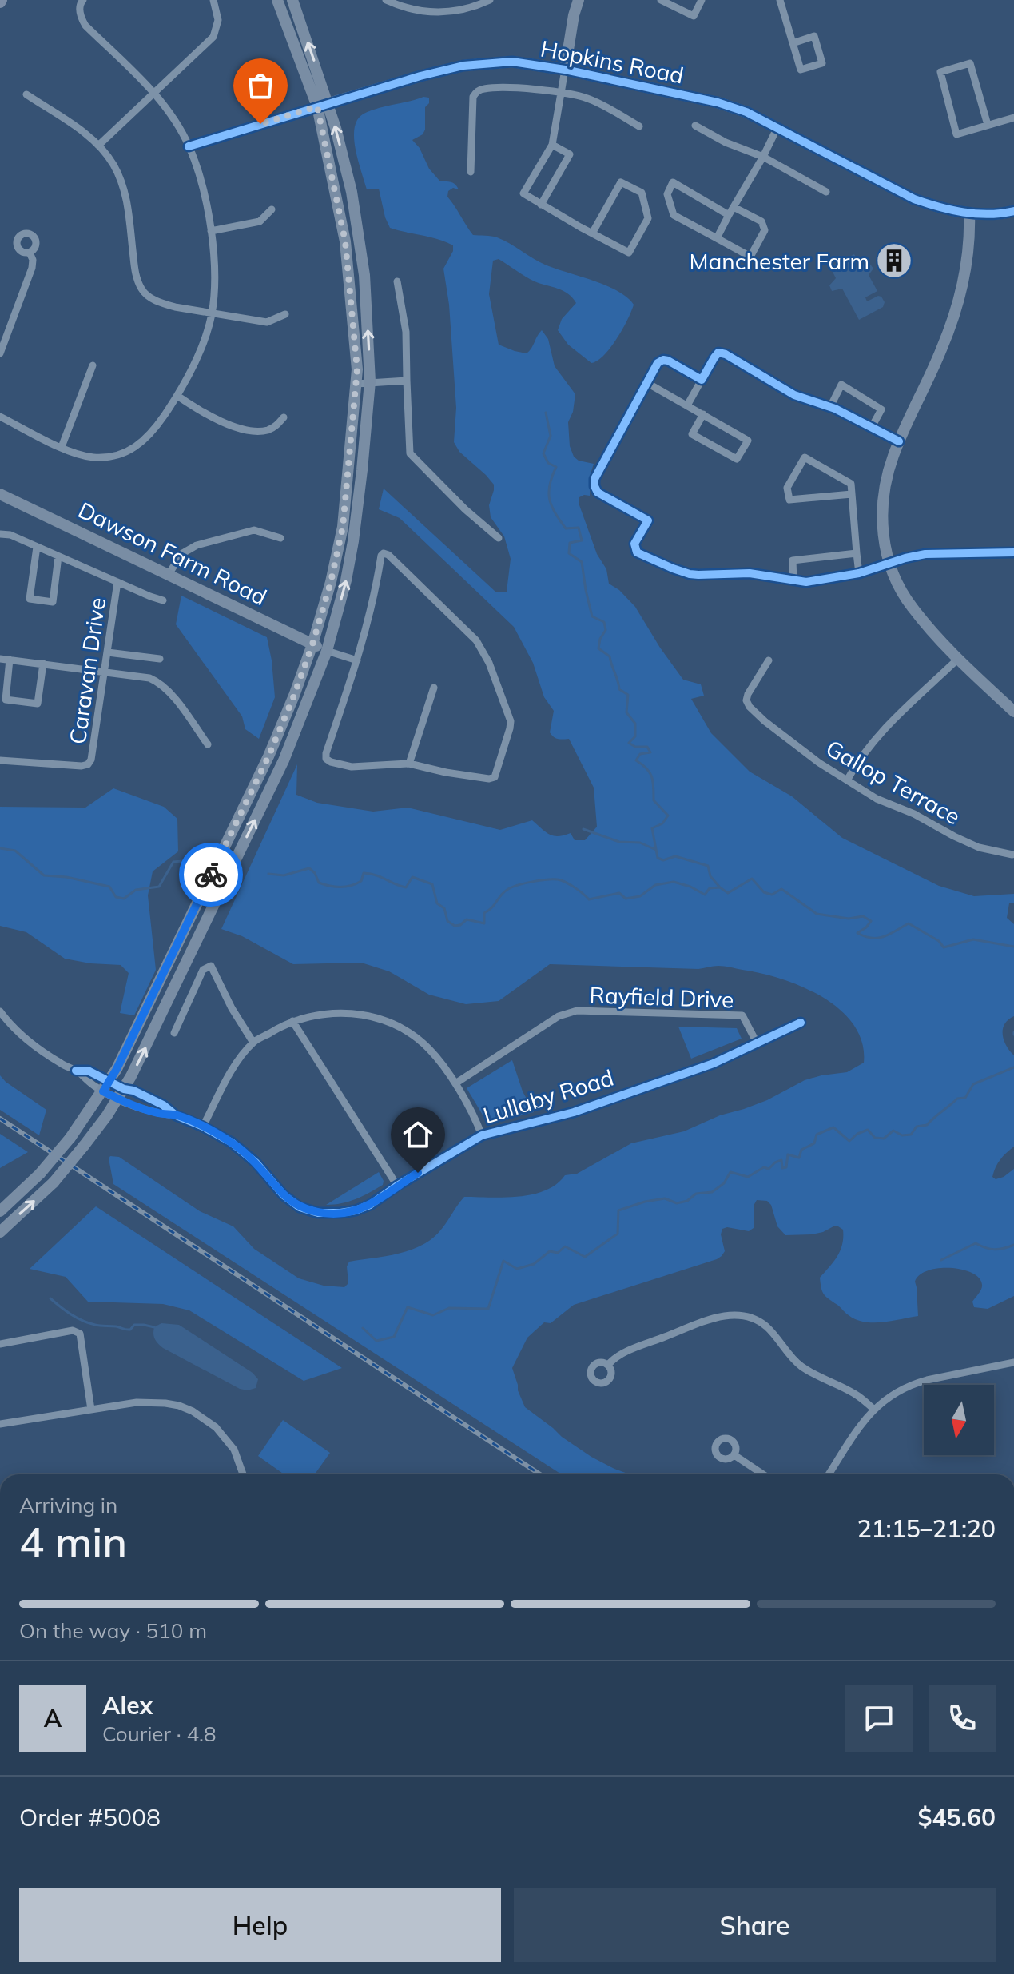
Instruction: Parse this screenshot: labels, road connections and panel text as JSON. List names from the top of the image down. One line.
{"streets":{"main road":["Hopkins Road","Dawson Farm Road"],"street":["Caravan Drive","Gallop Terrace","Rayfield Drive","Lullaby Road"]},"crossings":[["Rayfield Drive","Lullaby Road"]],"places":{"building":["Manchester Farm"]},"north":"bottom","page":{"heading":["4 min","Arriving in","21:15–21:20"],"panel":["Alex","Courier · 4.8","Order #5008","$45.60"],"bar":"On the way · 510 m","round":"A","buttons":["Help","Share"]}}
